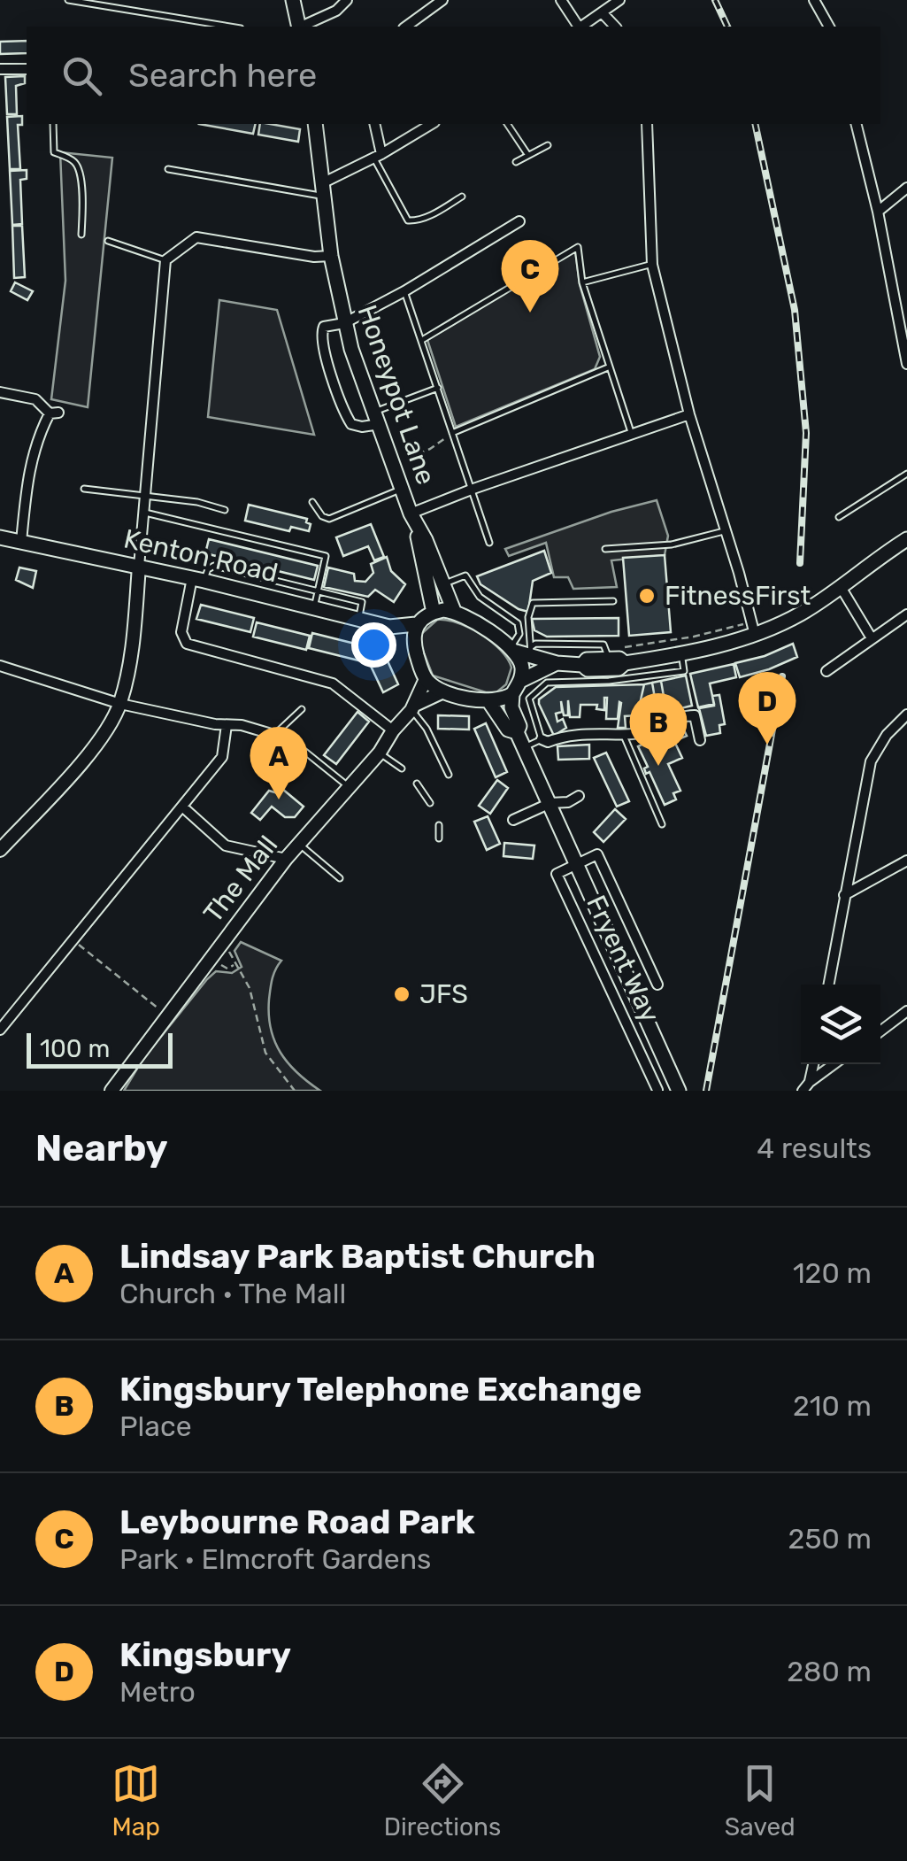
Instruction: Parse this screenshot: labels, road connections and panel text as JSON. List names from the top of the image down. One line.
{"streets":{"main road":["Honeypot Lane","Kenton Road","Fryent Way"],"street":["The Mall"]},"crossings":[["Honeypot Lane","Kenton Road"],["Honeypot Lane","The Mall"],["Honeypot Lane","Fryent Way"],["Kenton Road","The Mall"],["Kenton Road","Fryent Way"],["The Mall","Fryent Way"]],"places":["FitnessFirst","JFS"],"scale_bar":"100 m","page":{"search":"Search here","pins":["C","D","B","A"],"scale":"100 m","heading":["Nearby","4 results"],"list":[{"mark":"A","name":"Lindsay Park Baptist Church","note":"Church · The Mall","value":"120 m"},{"mark":"B","name":"Kingsbury Telephone Exchange","note":"Place","value":"210 m"},{"mark":"C","name":"Leybourne Road Park","note":"Park · Elmcroft Gardens","value":"250 m"},{"mark":"D","name":"Kingsbury","note":"Metro","value":"280 m"}],"nav":["Map","Directions","Saved"]}}
